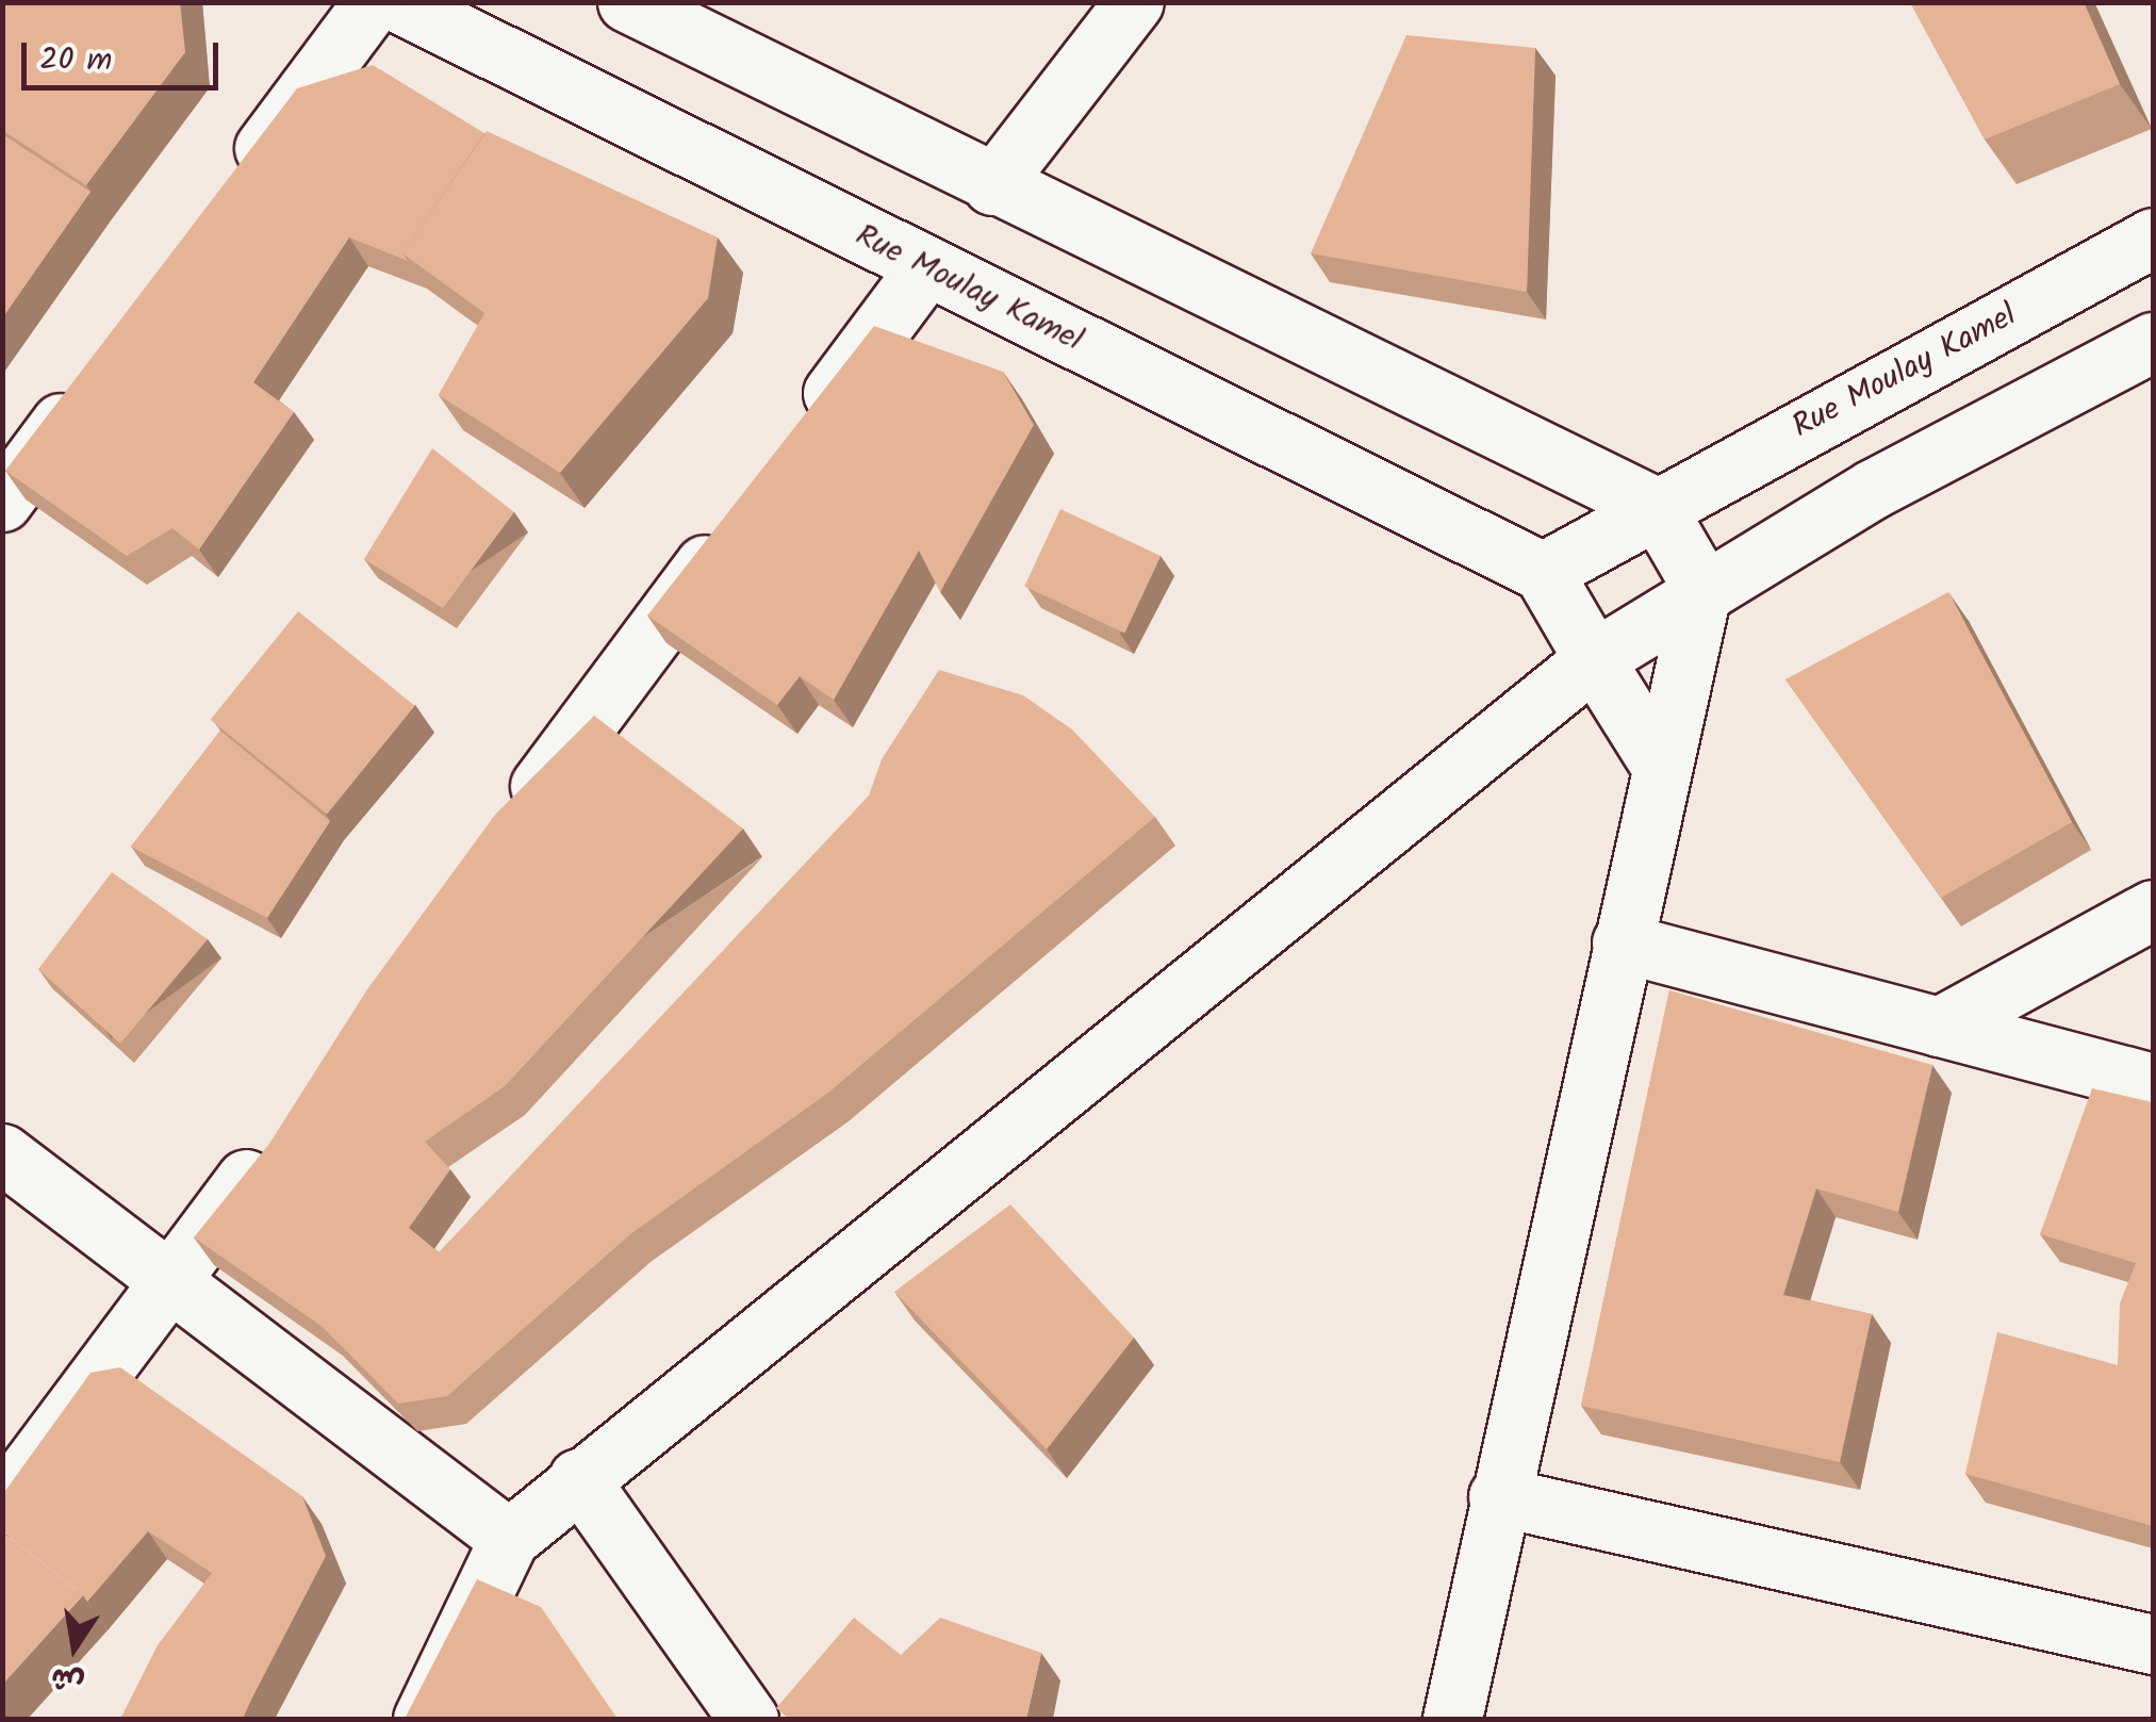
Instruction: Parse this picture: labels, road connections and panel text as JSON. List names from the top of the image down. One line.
{"streets":{"street":["Rue Moulay Kamel"]},"scale_bar":"20 m","north":"bottom"}
